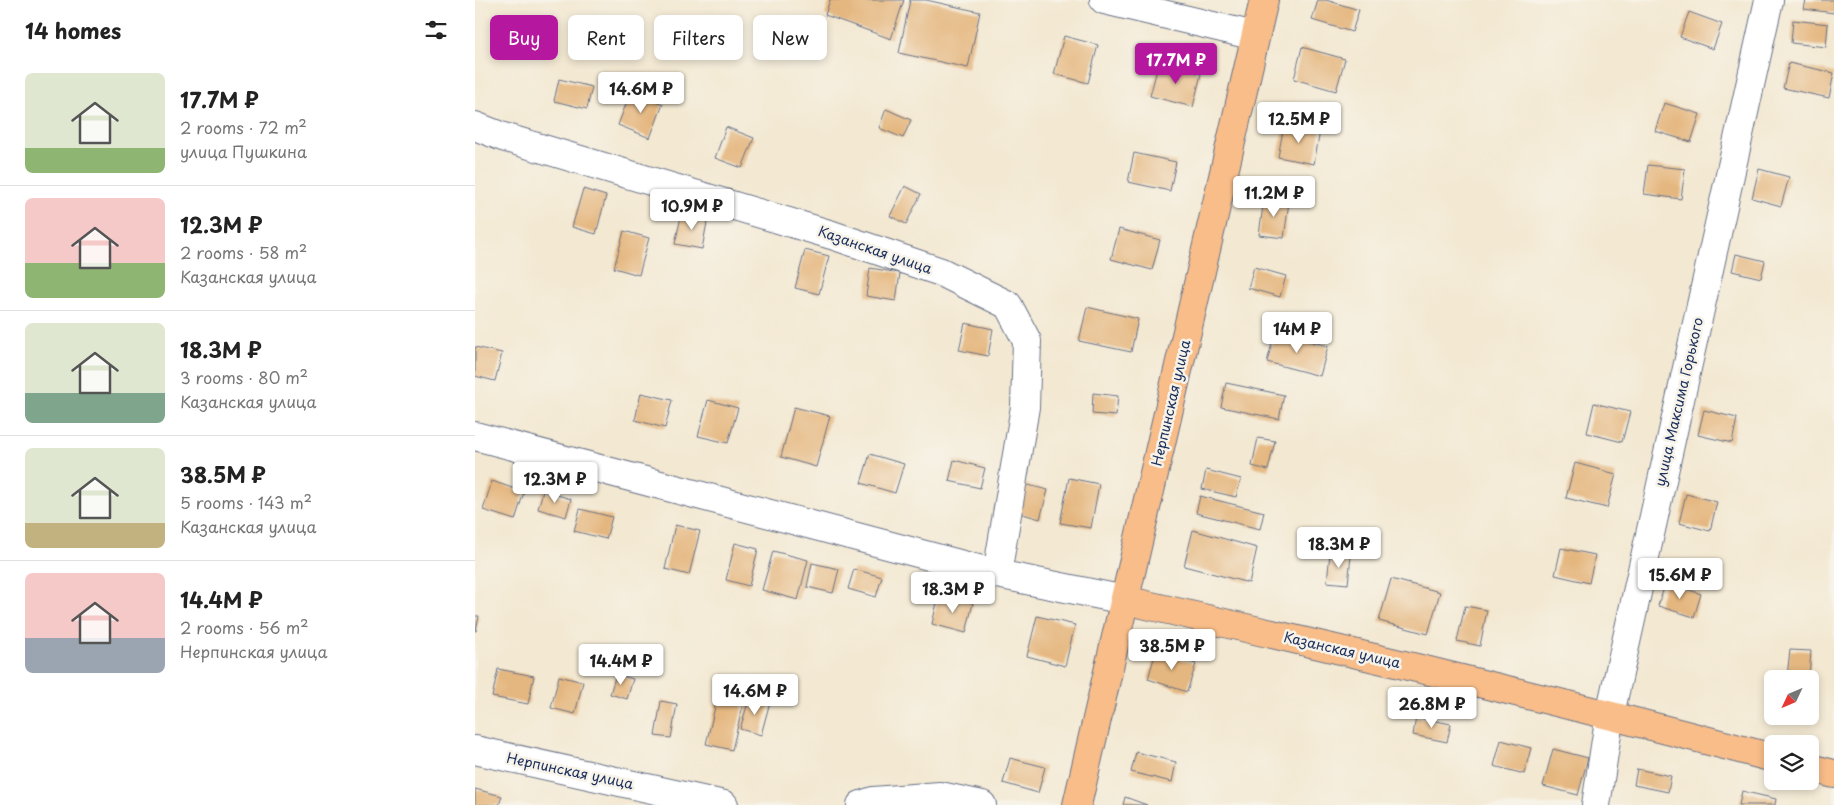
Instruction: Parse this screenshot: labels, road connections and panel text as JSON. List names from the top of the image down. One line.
{"streets":{"main road":["Казанская улица","Нерпинская улица"],"street":["улица Максима Горького"]},"crossings":[["Казанская улица","улица Максима Горького"],["Казанская улица","Нерпинская улица"]],"north":"bottom left","page":{"heading":"14 homes","chip":["Buy","Rent","Filters","New"],"price":["17.7M ₽","14.6M ₽","12.5M ₽","11.2M ₽","10.9M ₽","14M ₽","12.3M ₽","18.3M ₽","15.6M ₽","18.3M ₽","38.5M ₽","14.4M ₽","14.6M ₽","26.8M ₽"],"list":[{"name":"17.7M ₽","note":"2 rooms · 72 m² · улица Пушкина"},{"name":"12.3M ₽","note":"2 rooms · 58 m² · Казанская улица"},{"name":"18.3M ₽","note":"3 rooms · 80 m² · Казанская улица"},{"name":"38.5M ₽","note":"5 rooms · 143 m² · Казанская улица"},{"name":"14.4M ₽","note":"2 rooms · 56 m² · Нерпинская улица"}]}}
